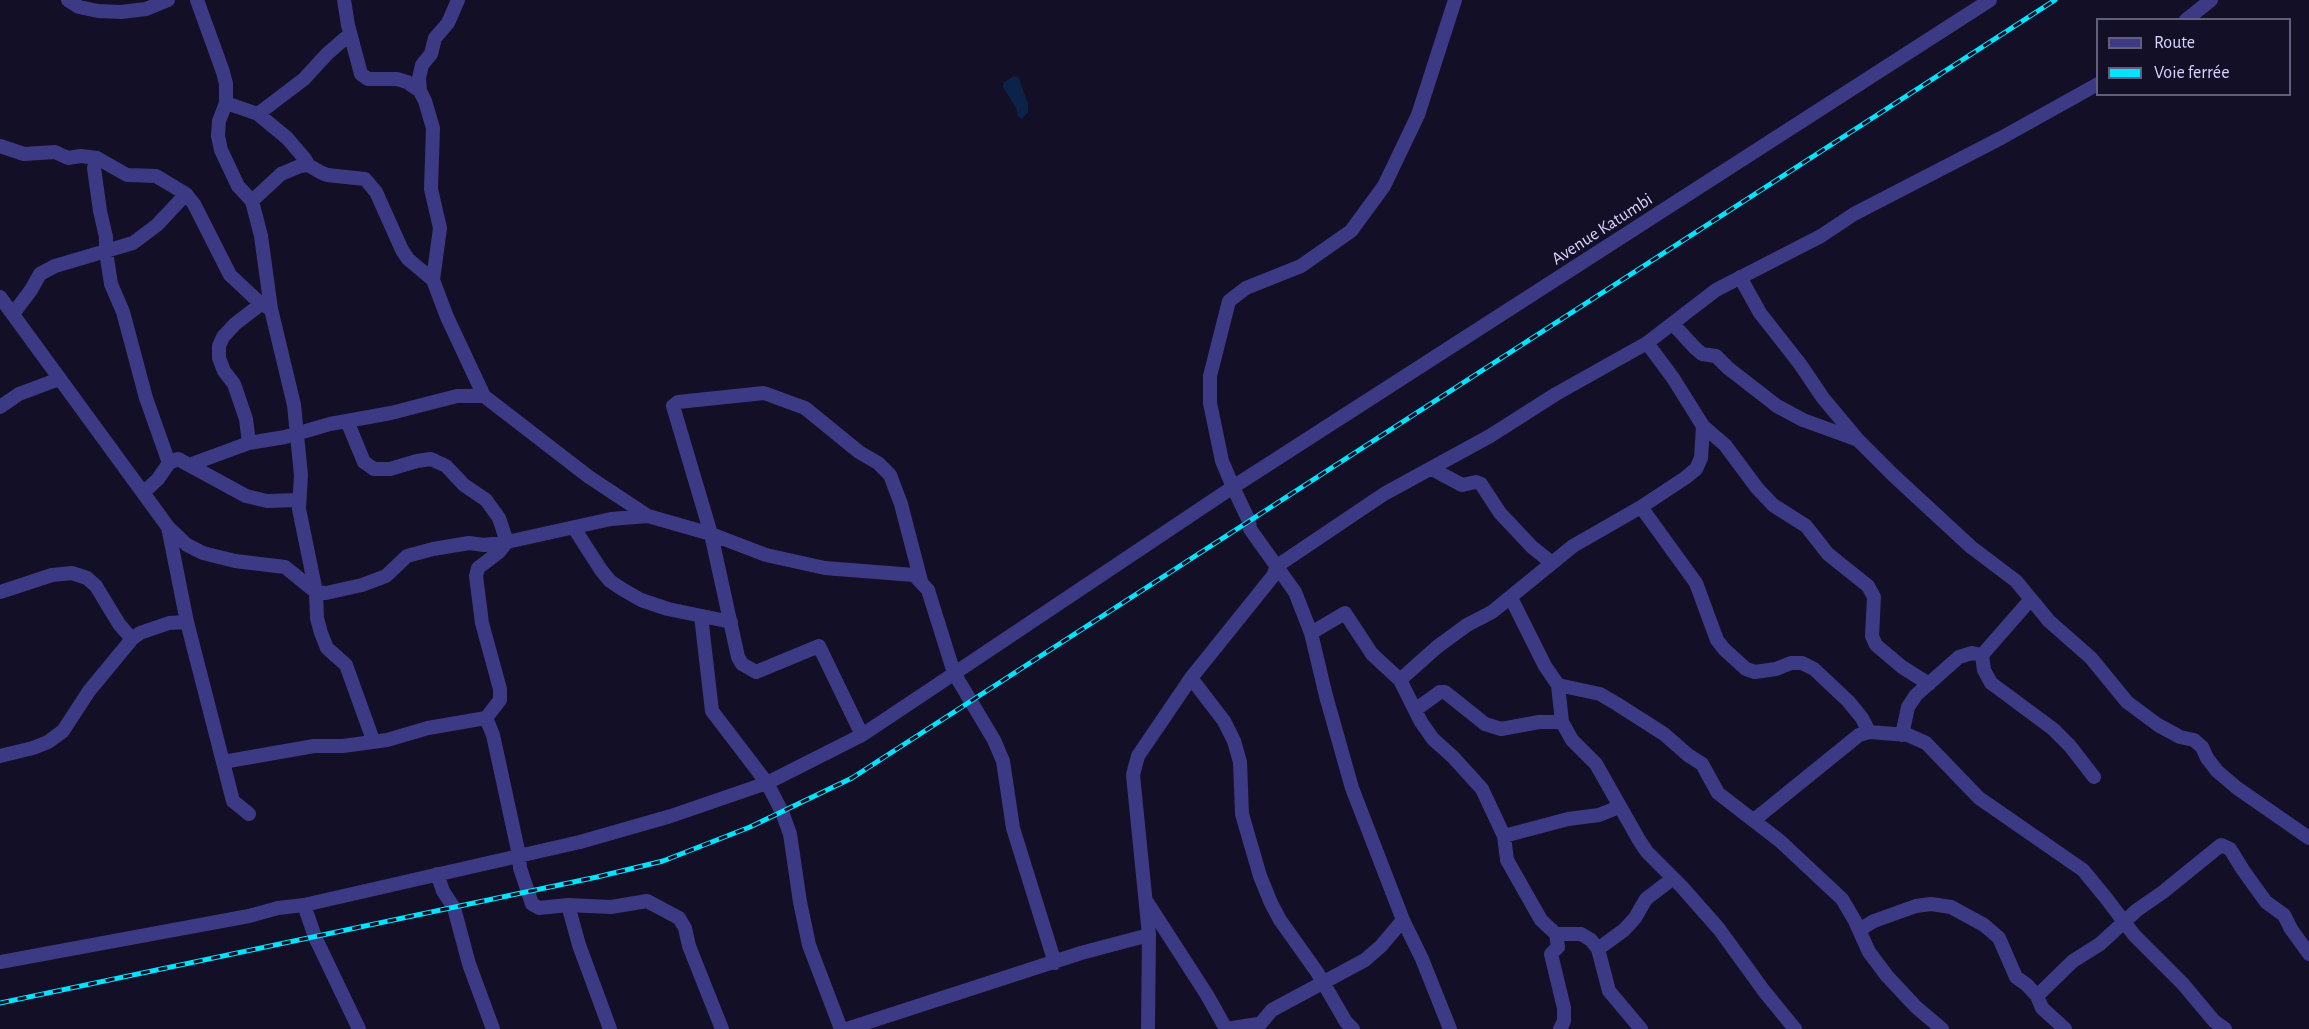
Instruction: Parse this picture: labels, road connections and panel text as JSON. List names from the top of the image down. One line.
{"streets":{"street":["Avenue Katumbi"]},"legend":["Route","Voie ferrée"]}
